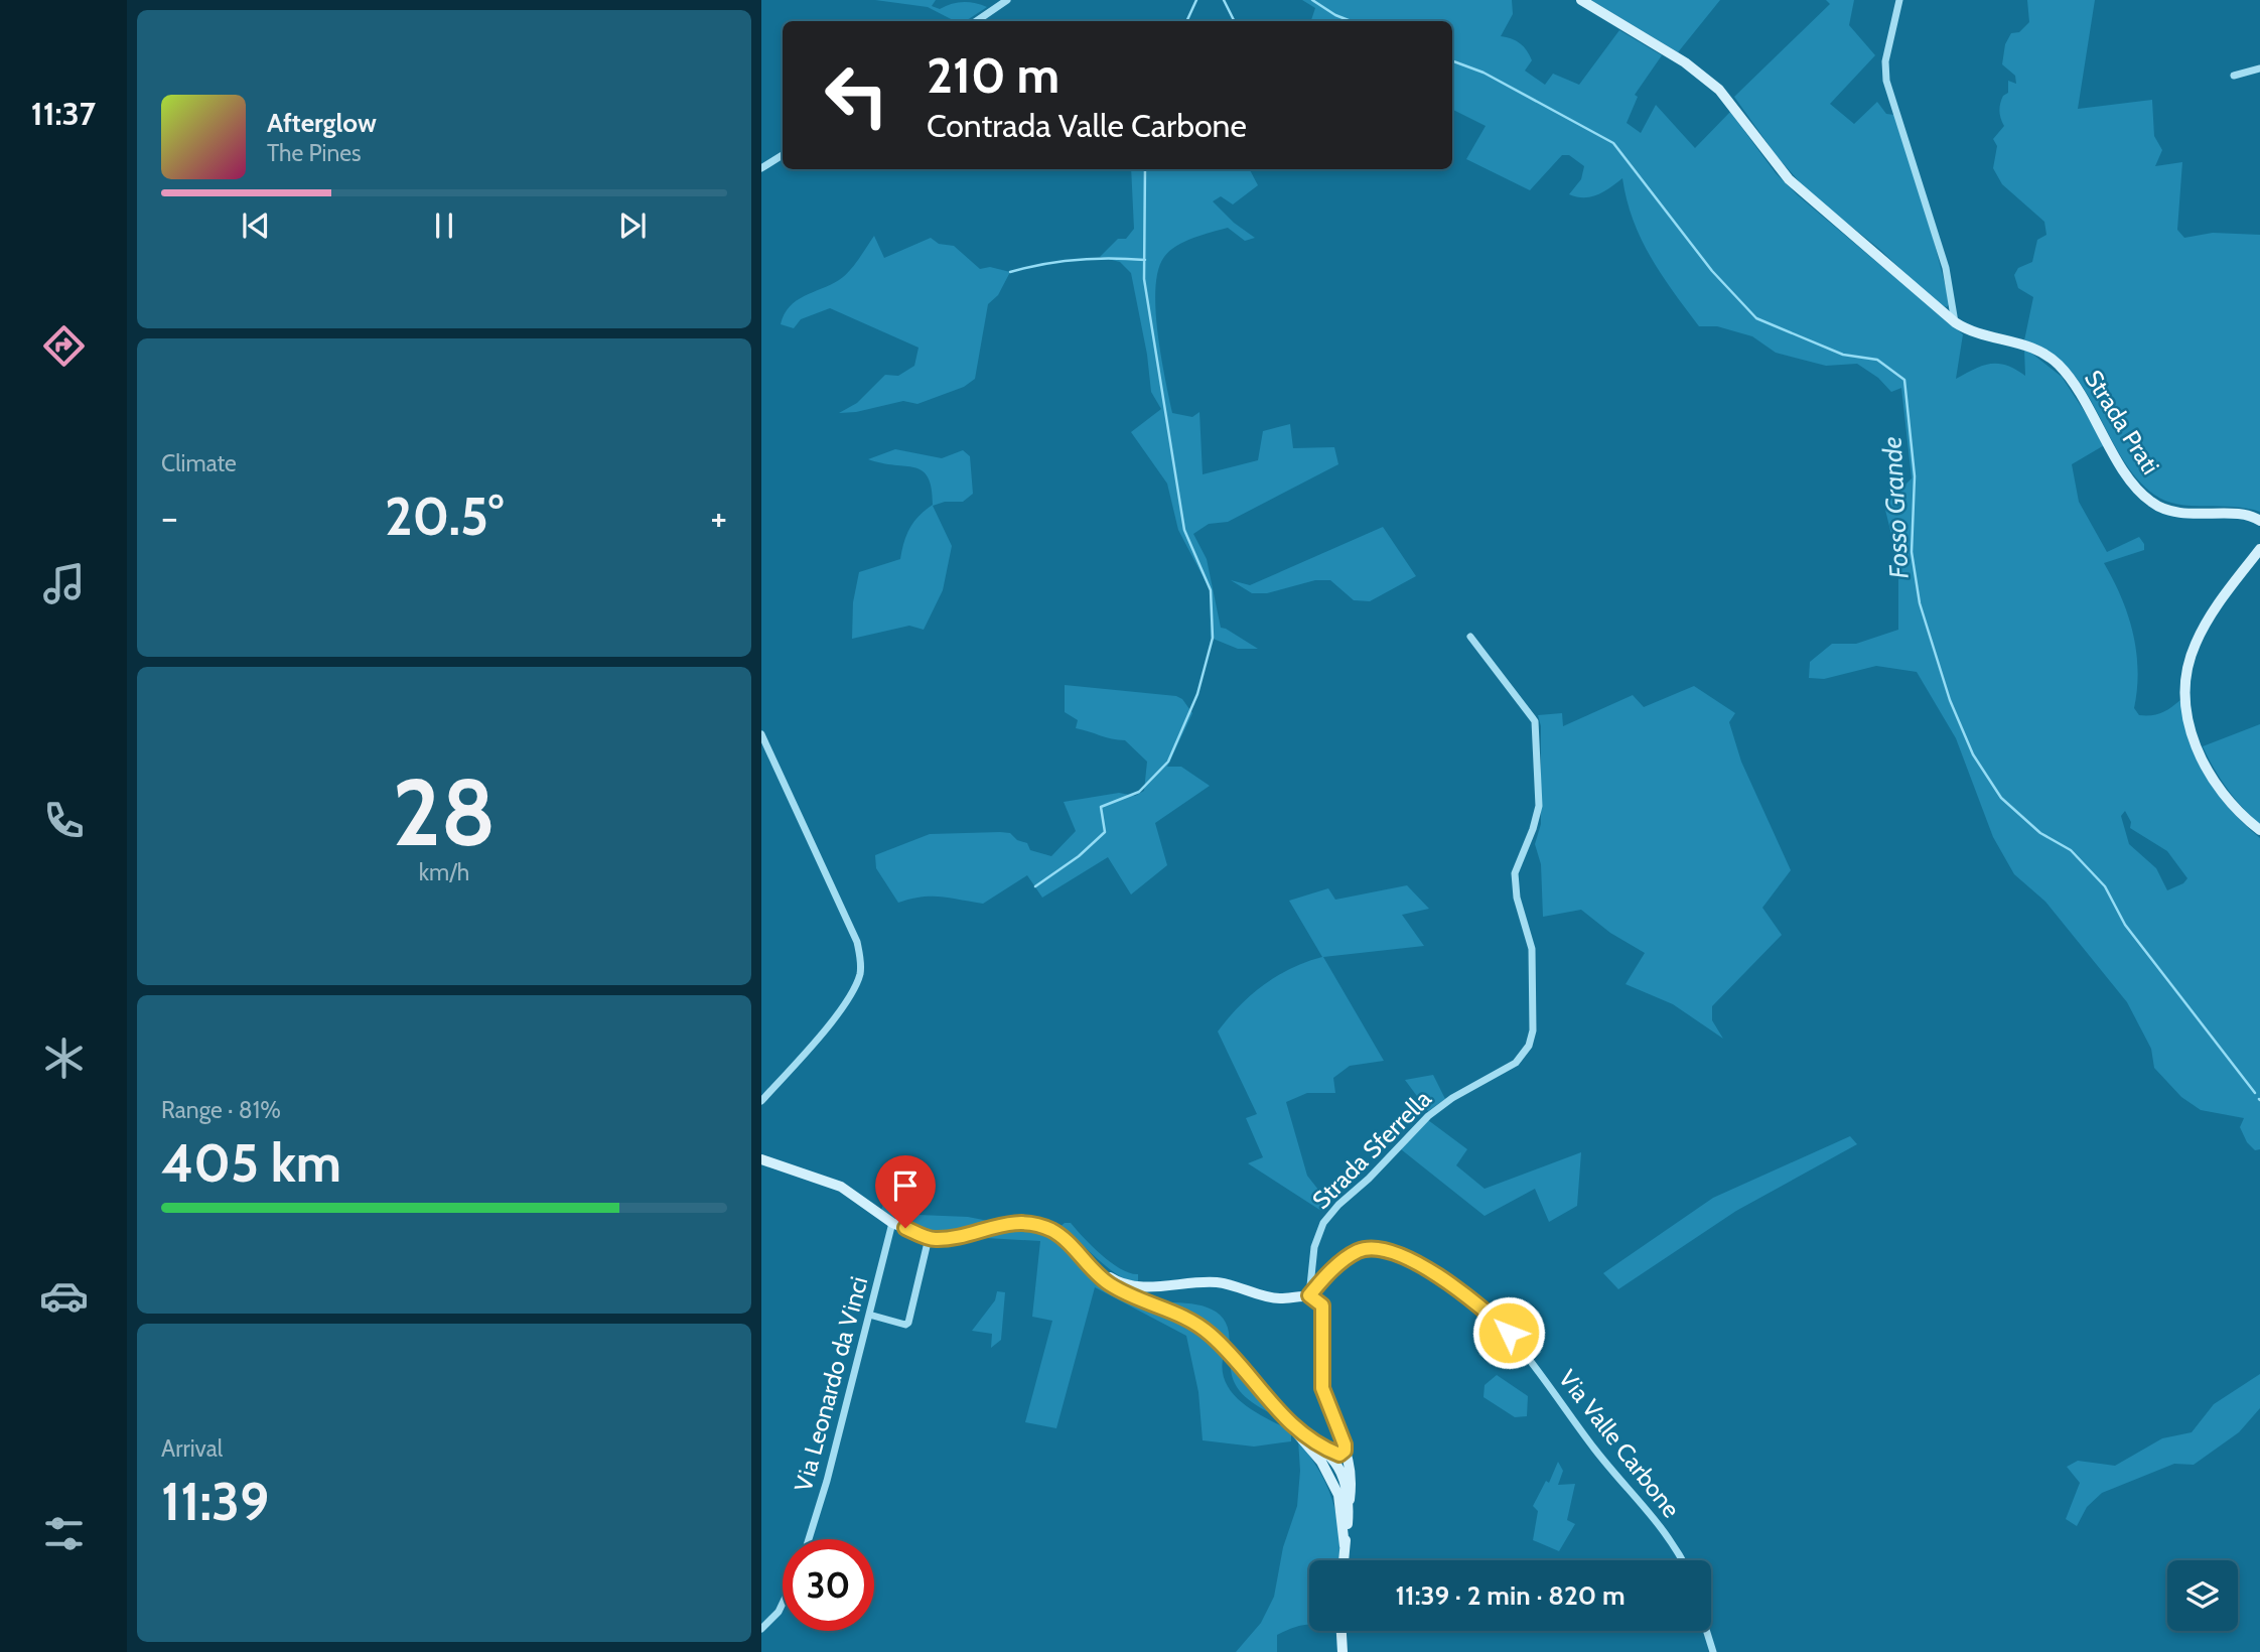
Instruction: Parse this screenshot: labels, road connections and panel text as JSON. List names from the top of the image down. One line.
{"streets":{"street":["Strada Prati","Strada Sferrella","Via Leonardo da Vinci","Via Valle Carbone"]},"crossings":[["Strada Sferrella","Via Valle Carbone"]],"water":["Fosso Grande"],"page":{"tabs":"11:37","turn":["210 m","Contrada Valle Carbone"],"song":["Afterglow","The Pines"],"tile":["Climate",["28","km/h"],["Range · 81%","405 km"],["Arrival","11:39"]],"heat":["−","20.5°","+"],"limit":"30","trip":"11:39 · 2 min · 820 m"}}
